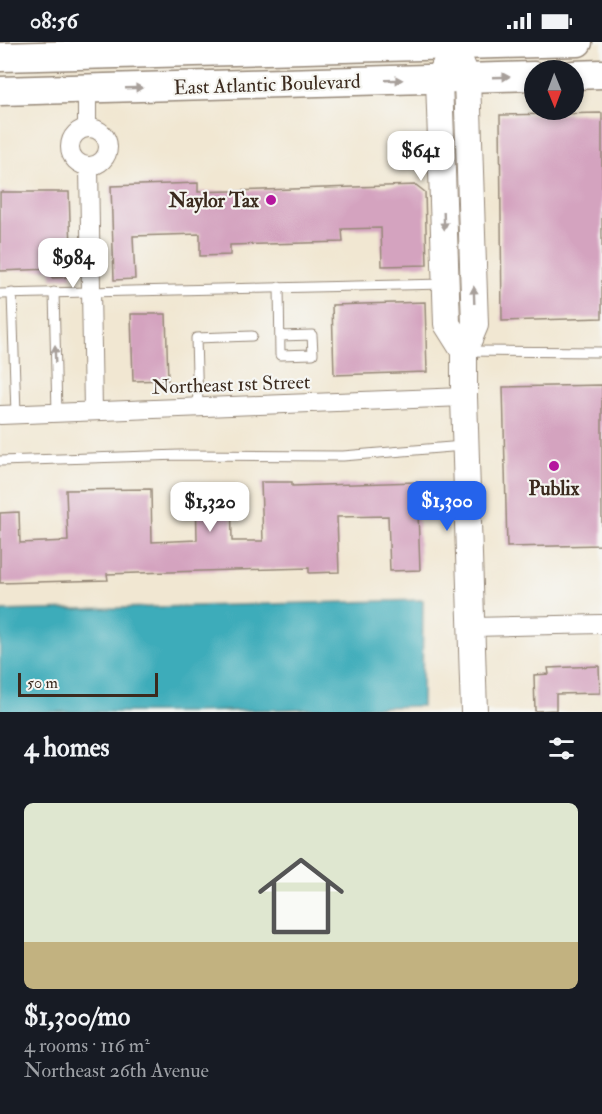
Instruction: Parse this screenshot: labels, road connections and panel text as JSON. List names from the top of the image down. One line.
{"streets":{"main road":["East Atlantic Boulevard"],"street":["Northeast 1st Street"]},"places":["Naylor Tax","Publix"],"scale_bar":"50 m","north":"bottom","page":{"status":"08:56","price":["$641","$984","$1,300","$1,320"],"scale":"50 m","heading":"4 homes","list":[{"name":"$1,300/mo","note":"4 rooms · 116 m² · Northeast 26th Avenue"}]}}
